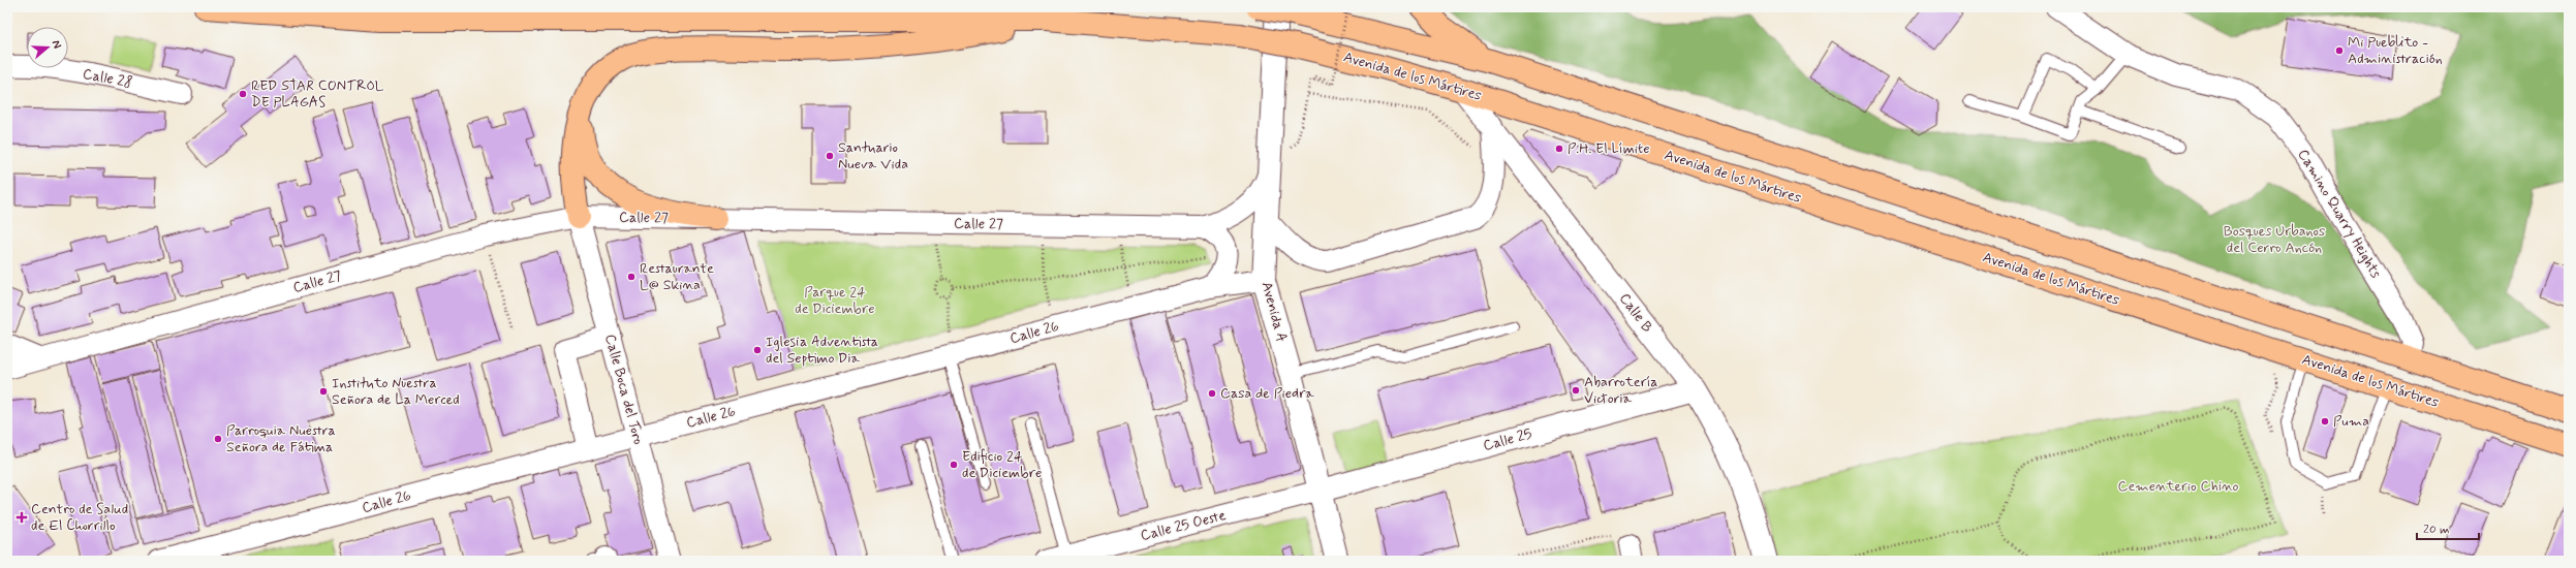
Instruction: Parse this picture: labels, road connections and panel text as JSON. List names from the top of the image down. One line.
{"streets":{"highway":["Avenida de los Mártires"],"street":["Calle 28","Camino Quarry Heights","Calle 27","Avenida A","Calle B","Calle 26","Calle Boca del Toro","Calle 25","Calle 25 Oeste"]},"crossings":[["Avenida de los Mártires","Calle B"],["Calle 27","Avenida A"],["Calle 27","Calle Boca del Toro"],["Avenida A","Calle 26"],["Avenida A","Calle 25"],["Avenida A","Calle 25 Oeste"],["Calle B","Calle 25"],["Calle 26","Calle Boca del Toro"],["Calle 25","Calle 25 Oeste"]],"parks":["Bosques Urbanos del Cerro Ancón","Parque 24 de Diciembre","Cementerio Chino"],"places":{"other":["Mi Pueblito - Administración","RED STAR CONTROL DE PLAGAS","P.H. El Límite","Santuario Nueva Vida","Restaurante L@ Skina","Iglesia Adventista del Septimo Dia","Abarrotería Victoria","Instituto Nuestra Señora de La Merced","Casa de Piedra","Puma","Parroquia Nuestra Señora de Fátima","Edificio 24 de Diciembre"],"health":["Centro de Salud de El Chorrillo"]},"scale_bar":"20 m","north":"right"}
